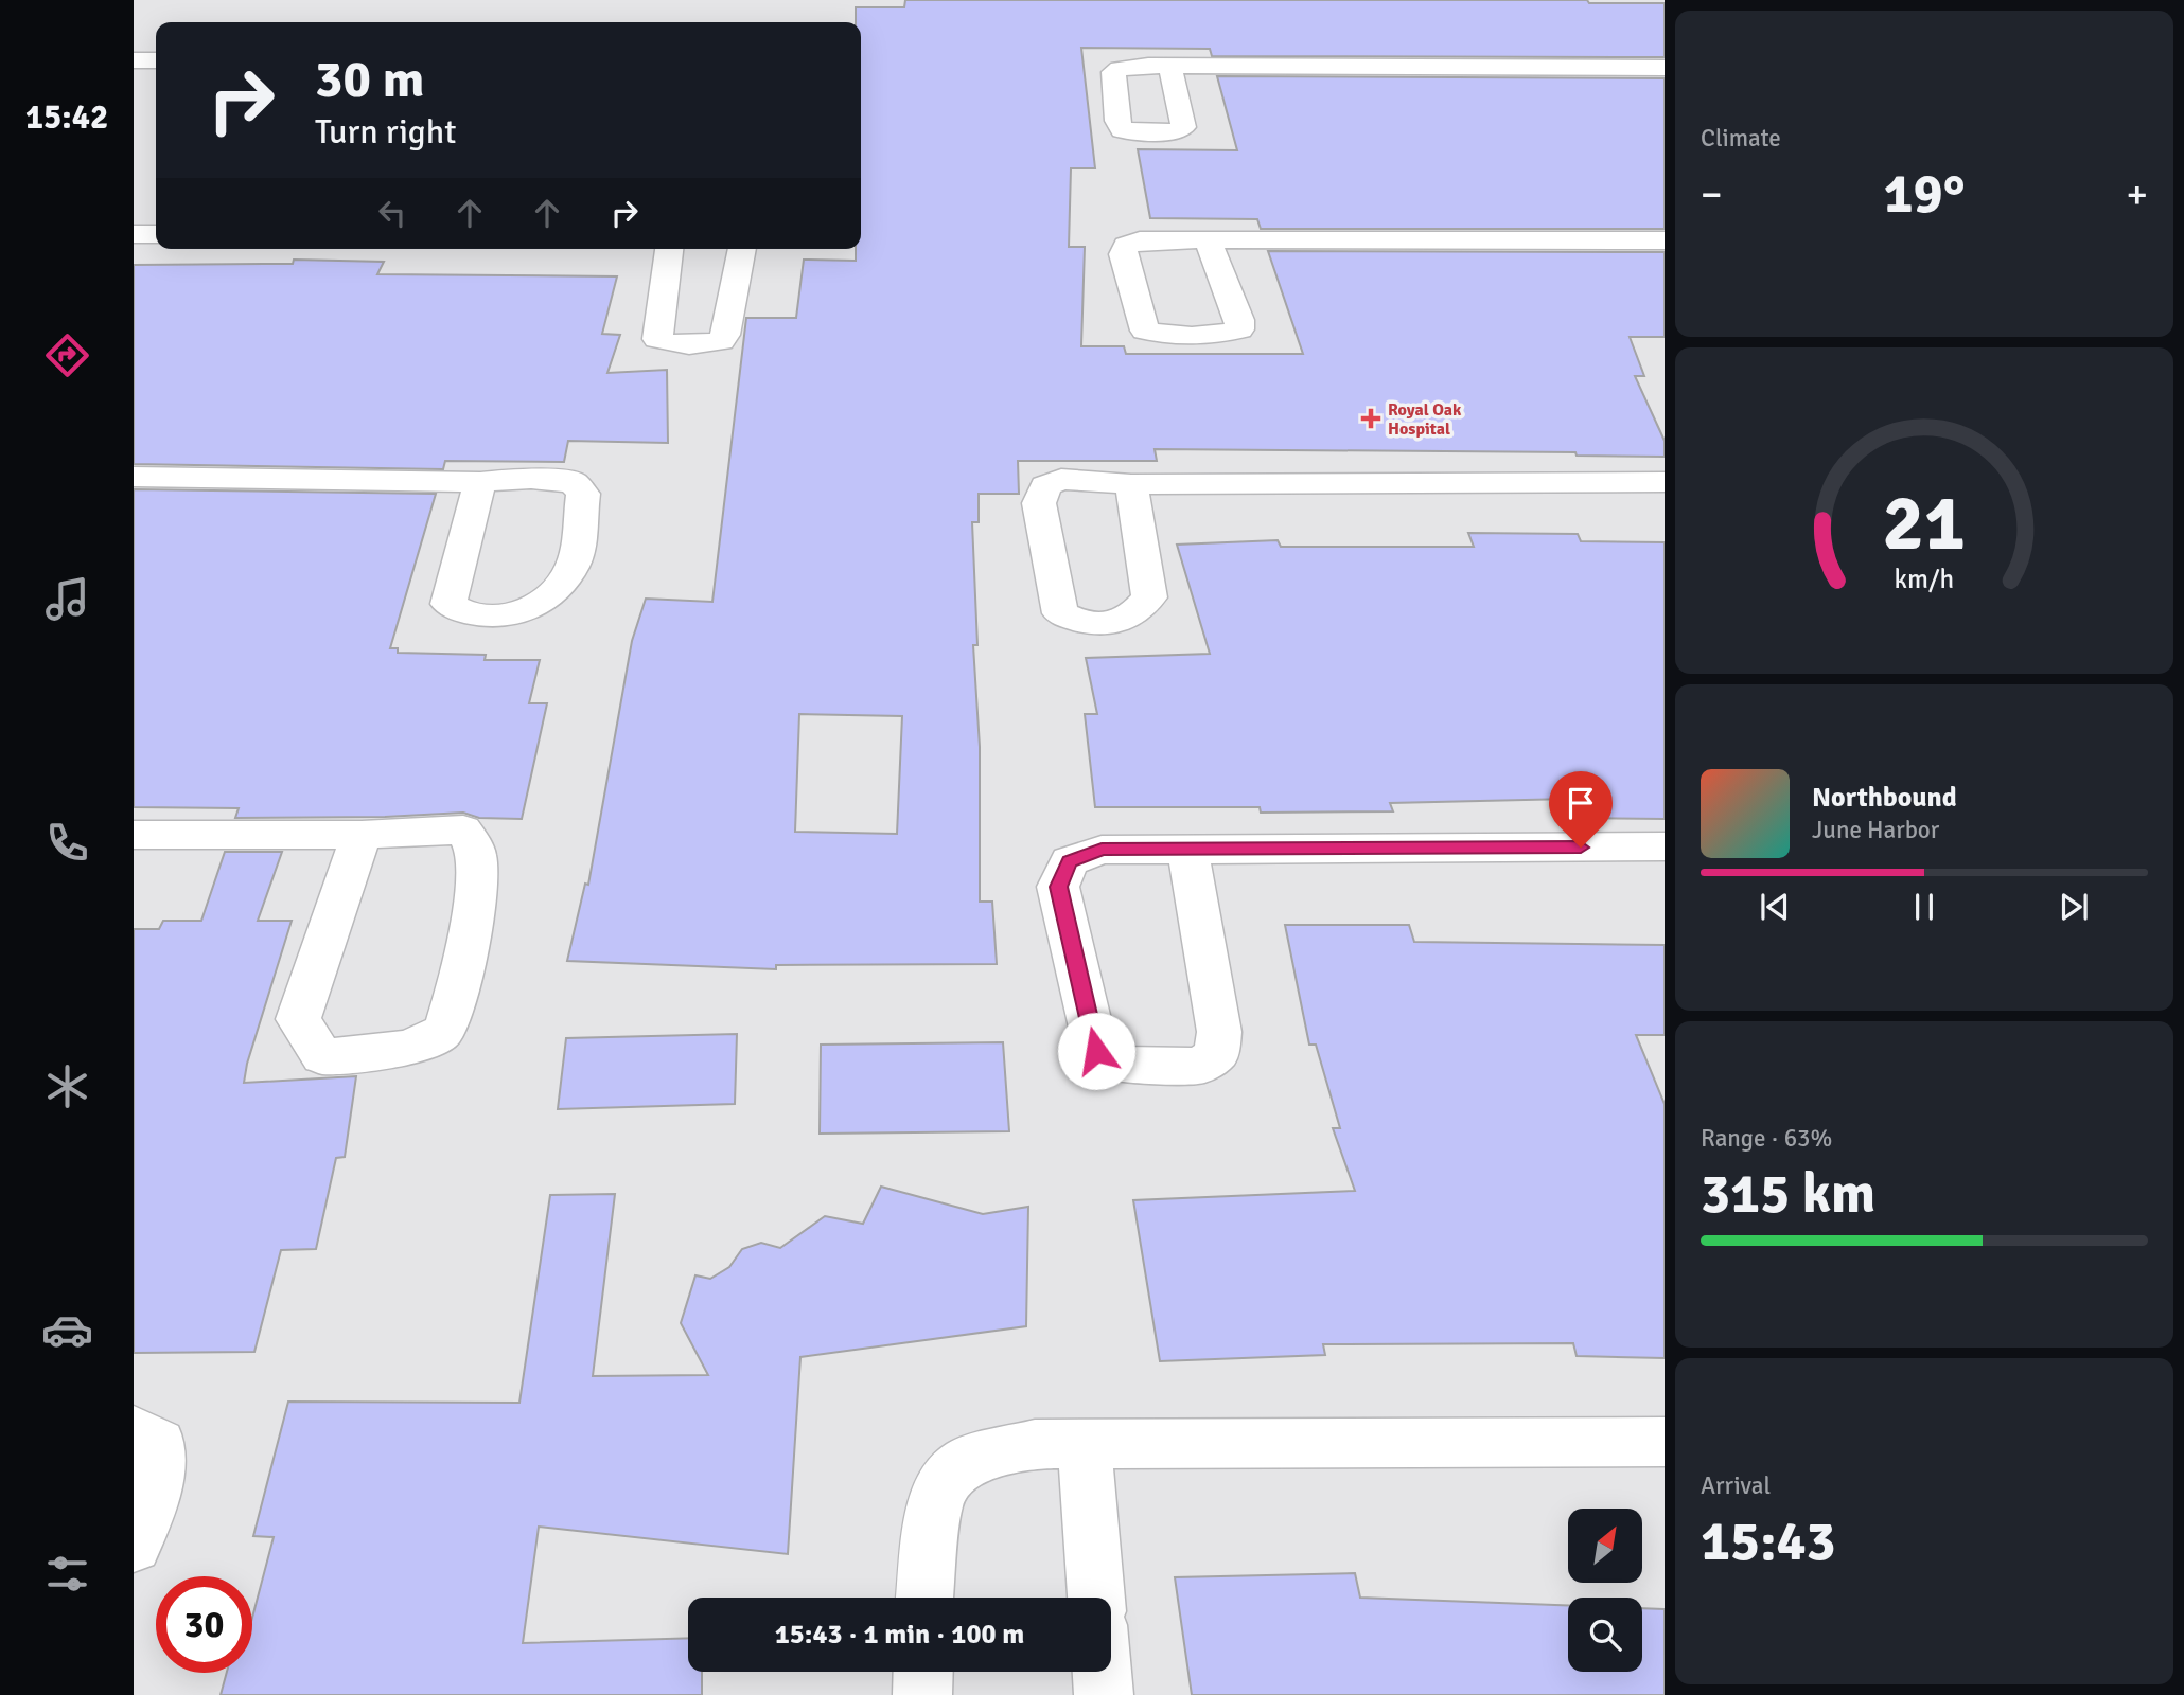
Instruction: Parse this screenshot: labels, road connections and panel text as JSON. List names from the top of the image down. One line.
{"places":{"health":["Royal Oak Hospital"]},"north":"top right","page":{"tabs":"15:42","tile":["Climate",["Range · 63%","315 km"],["Arrival","15:43"]],"turn":["30 m","Turn right"],"heat":["−","19°","+"],"song":["Northbound","June Harbor"],"limit":"30","trip":"15:43 · 1 min · 100 m","gauge":["21","km/h"]}}
